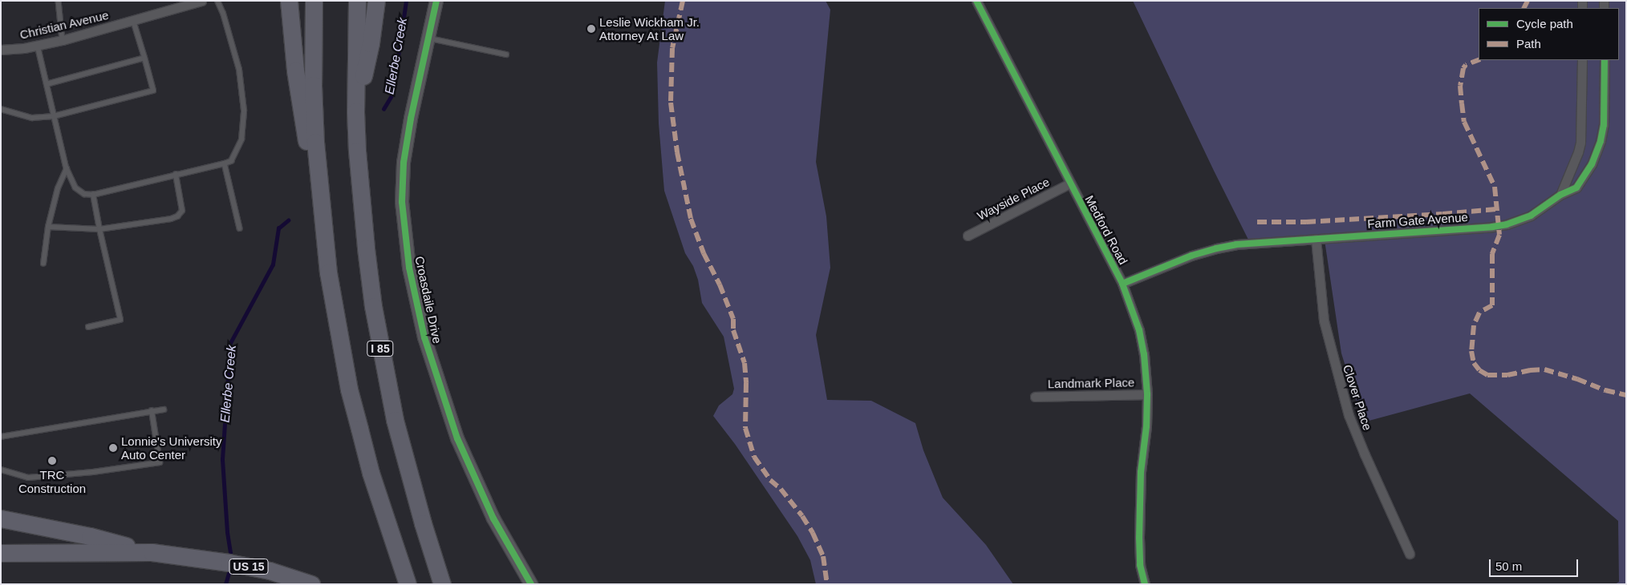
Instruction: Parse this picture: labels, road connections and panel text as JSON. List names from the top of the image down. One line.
{"streets":{"highway":["I 85","US 15"],"street":["Christian Avenue","Wayside Place","Farm Gate Avenue","Medford Road","Croasdaile Drive","Landmark Place","Clover Place"]},"crossings":[["Wayside Place","Medford Road"],["Farm Gate Avenue","Medford Road"],["Farm Gate Avenue","Clover Place"],["Medford Road","Landmark Place"]],"water":["Ellerbe Creek"],"places":["Leslie Wickham Jr. Attorney At Law","Lonnie's University Auto Center","TRC Construction"],"legend":["Cycle path","Path"],"scale_bar":"50 m"}
